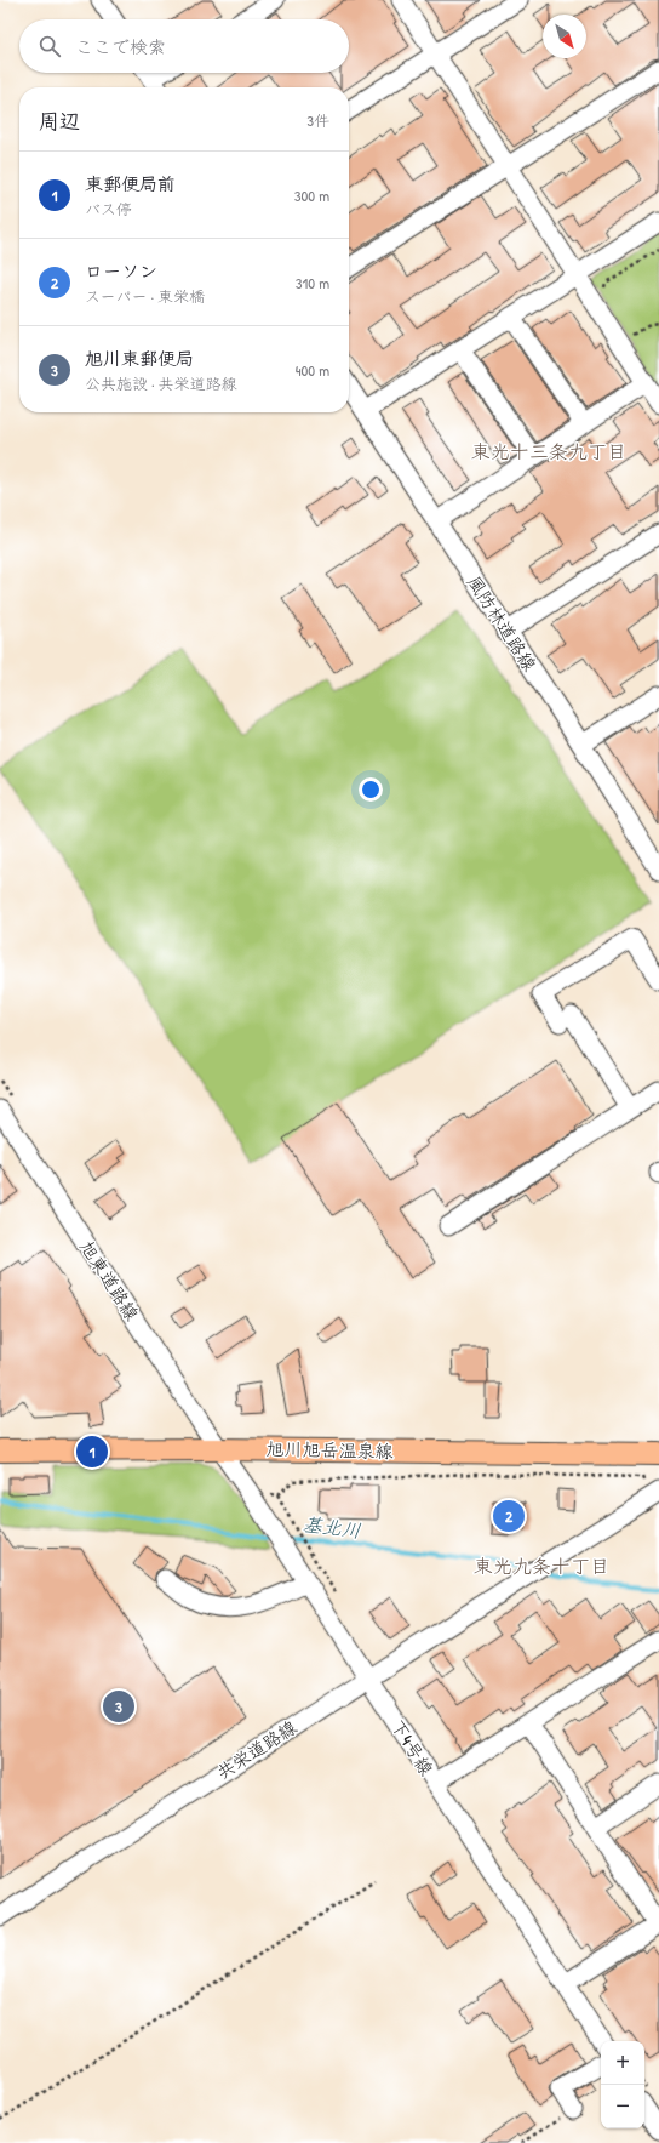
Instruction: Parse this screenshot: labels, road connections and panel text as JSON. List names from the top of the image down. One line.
{"streets":{"main road":["旭川旭岳温泉線"],"street":["風防林道路線","旭東道路線","下4号線","共栄道路線"]},"crossings":[["旭東道路線","旭川旭岳温泉線"],["旭東道路線","下4号線"],["旭川旭岳温泉線","下4号線"],["下4号線","共栄道路線"]],"districts":["東光十三条九丁目","東光九条十丁目"],"water":["基北川"],"north":"bottom right","page":{"search":"ここで検索","heading":["周辺","3件"],"list":[{"mark":"1","name":"東郵便局前","note":"バス停","value":"300 m"},{"mark":"2","name":"ローソン","note":"スーパー · 東栄橋","value":"310 m"},{"mark":"3","name":"旭川東郵便局","note":"公共施設 · 共栄道路線","value":"400 m"}],"pins":["1","2","3"],"map_buttons":["+","−"]}}
